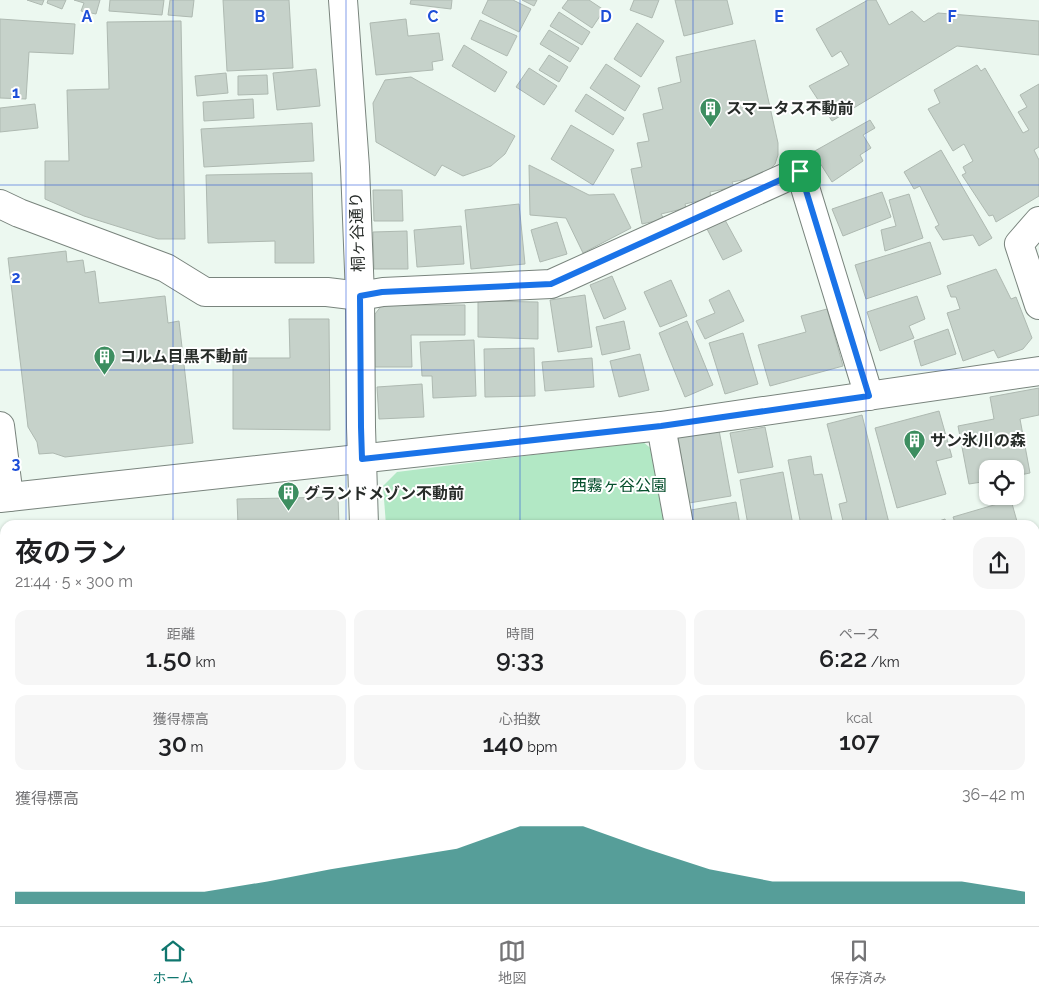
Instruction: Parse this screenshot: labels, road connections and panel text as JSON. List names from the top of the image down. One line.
{"streets":{"street":["桐ヶ谷通り"]},"parks":["西霧ヶ谷公園"],"places":{"building":["スマータス不動前","コルム目黒不動前","サン氷川の森","グランドメゾン不動前"]},"page":{"heading":["夜のラン","21:44 · 5 × 300 m"],"stats":[["距離","1.50 km"],["時間","9:33"],["ペース","6:22 /km"],["獲得標高","30 m"],["心拍数","140 bpm"],["kcal","107"]],"chart":["獲得標高","36–42 m"],"tabs":["ホーム","地図","保存済み"]},"grid":{"columns":["A","B","C","D","E","F"],"rows":["1","2","3"]}}
